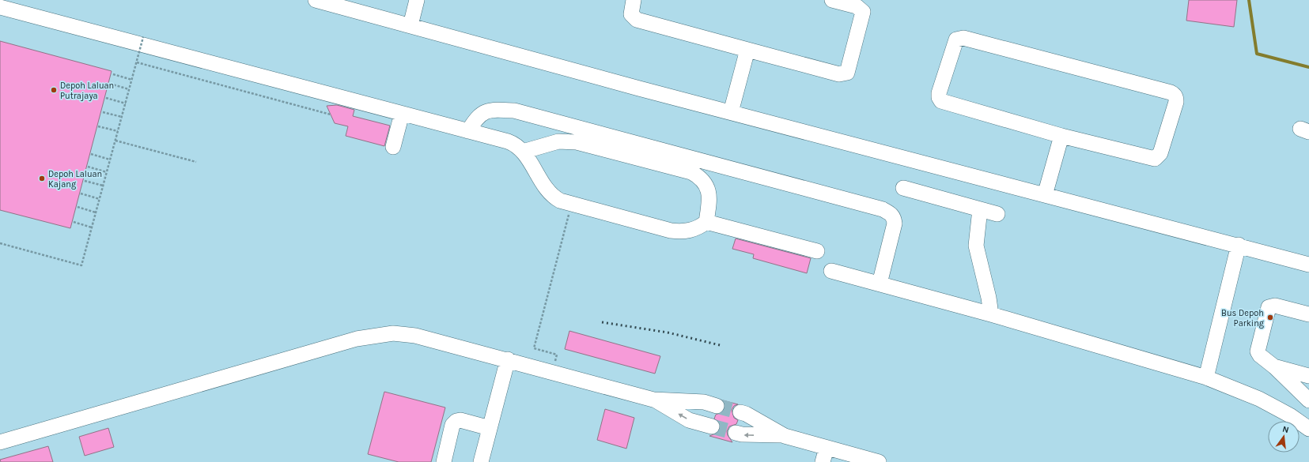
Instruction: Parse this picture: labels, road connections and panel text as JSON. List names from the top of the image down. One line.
{"places":["Depoh Laluan Putrajaya","Depoh Laluan Kajang","Bus Depoh Parking"],"north":"top"}
